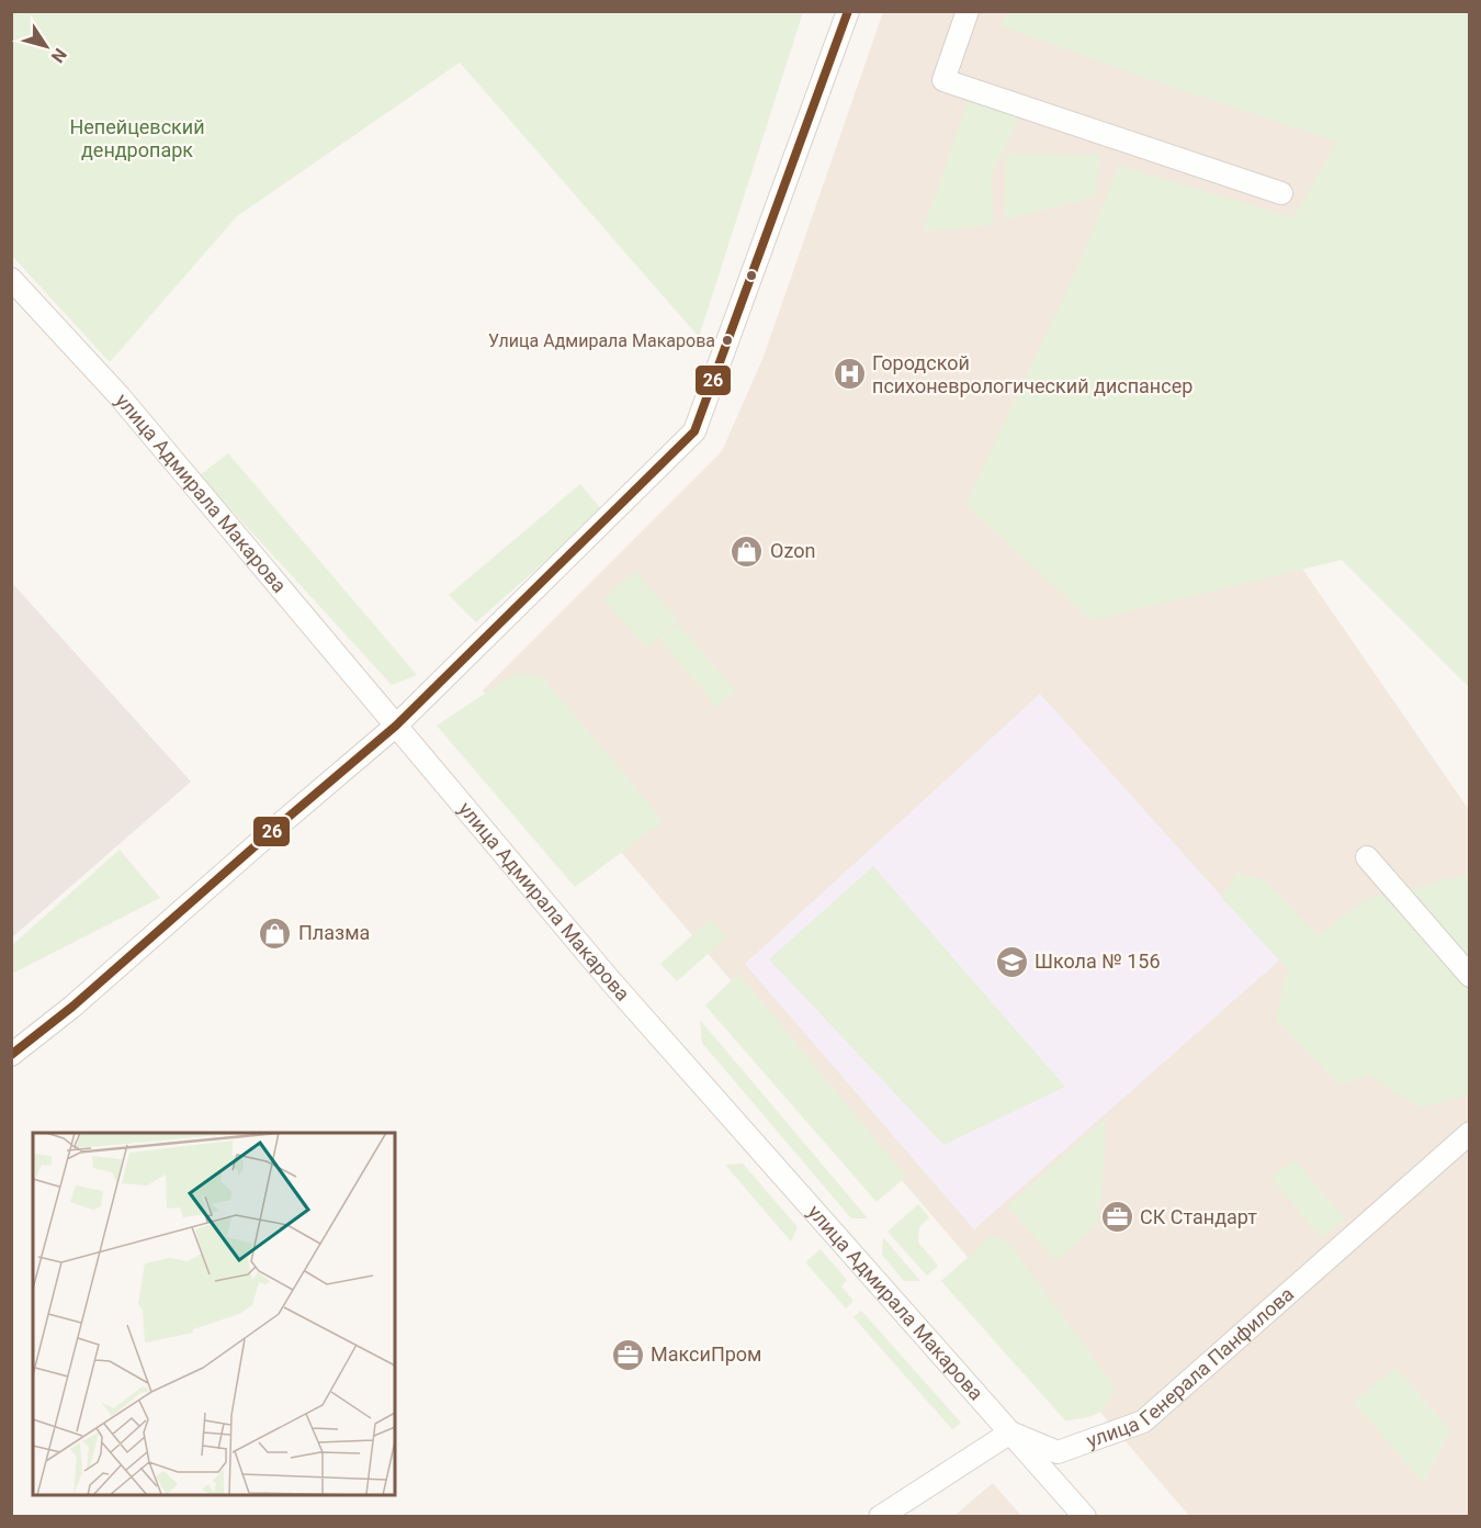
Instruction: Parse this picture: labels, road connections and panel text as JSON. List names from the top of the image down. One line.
{"streets":{"street":["улица Адмирала Макарова","улица Генерала Панфилова"]},"crossings":[["улица Адмирала Макарова","улица Генерала Панфилова"]],"parks":["Непейцевский дендропарк"],"places":{"other":["Улица Адмирала Макарова"],"hospital":["Городской психоневрологический диспансер"],"shop":["Ozon","Плазма"],"school or university":["Школа № 156"],"office":["СК Стандарт","МаксиПром"]},"lines":["transit line 26"],"north":"bottom right"}
